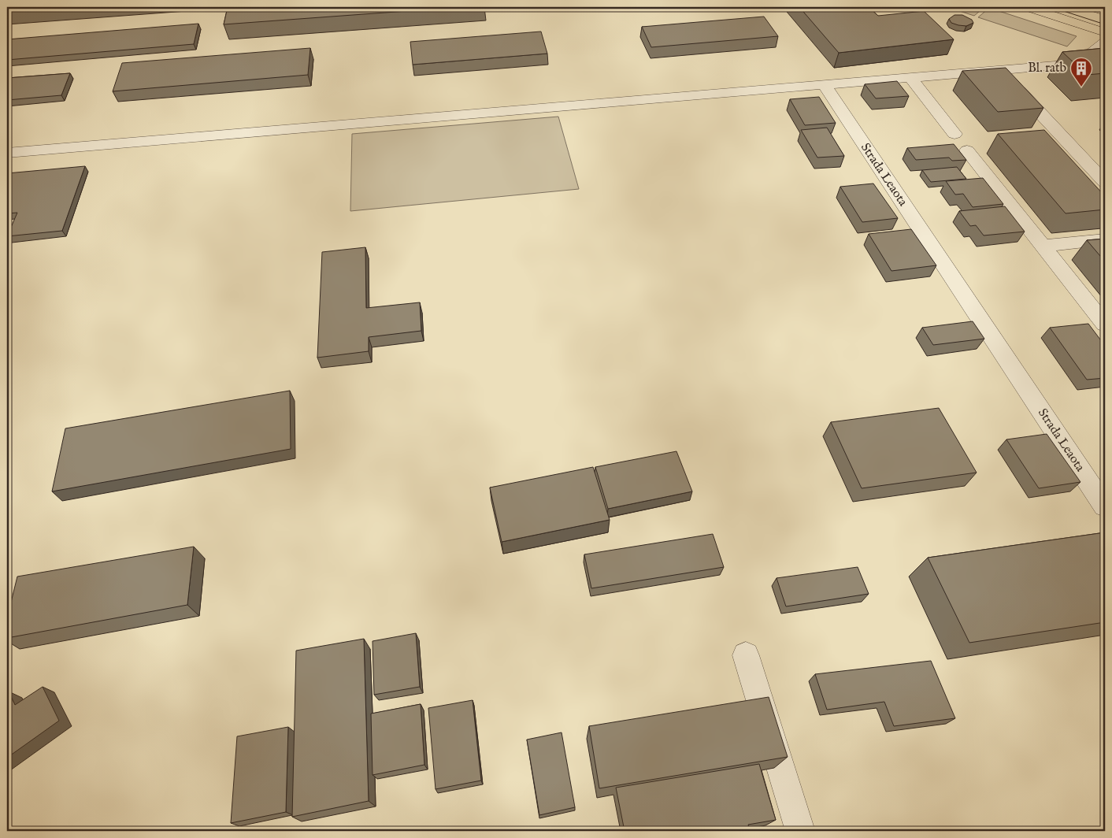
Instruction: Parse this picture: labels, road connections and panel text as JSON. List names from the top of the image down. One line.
{"streets":{"street":["Strada Leaota"]},"places":{"building":["Bl. ratb"]}}
